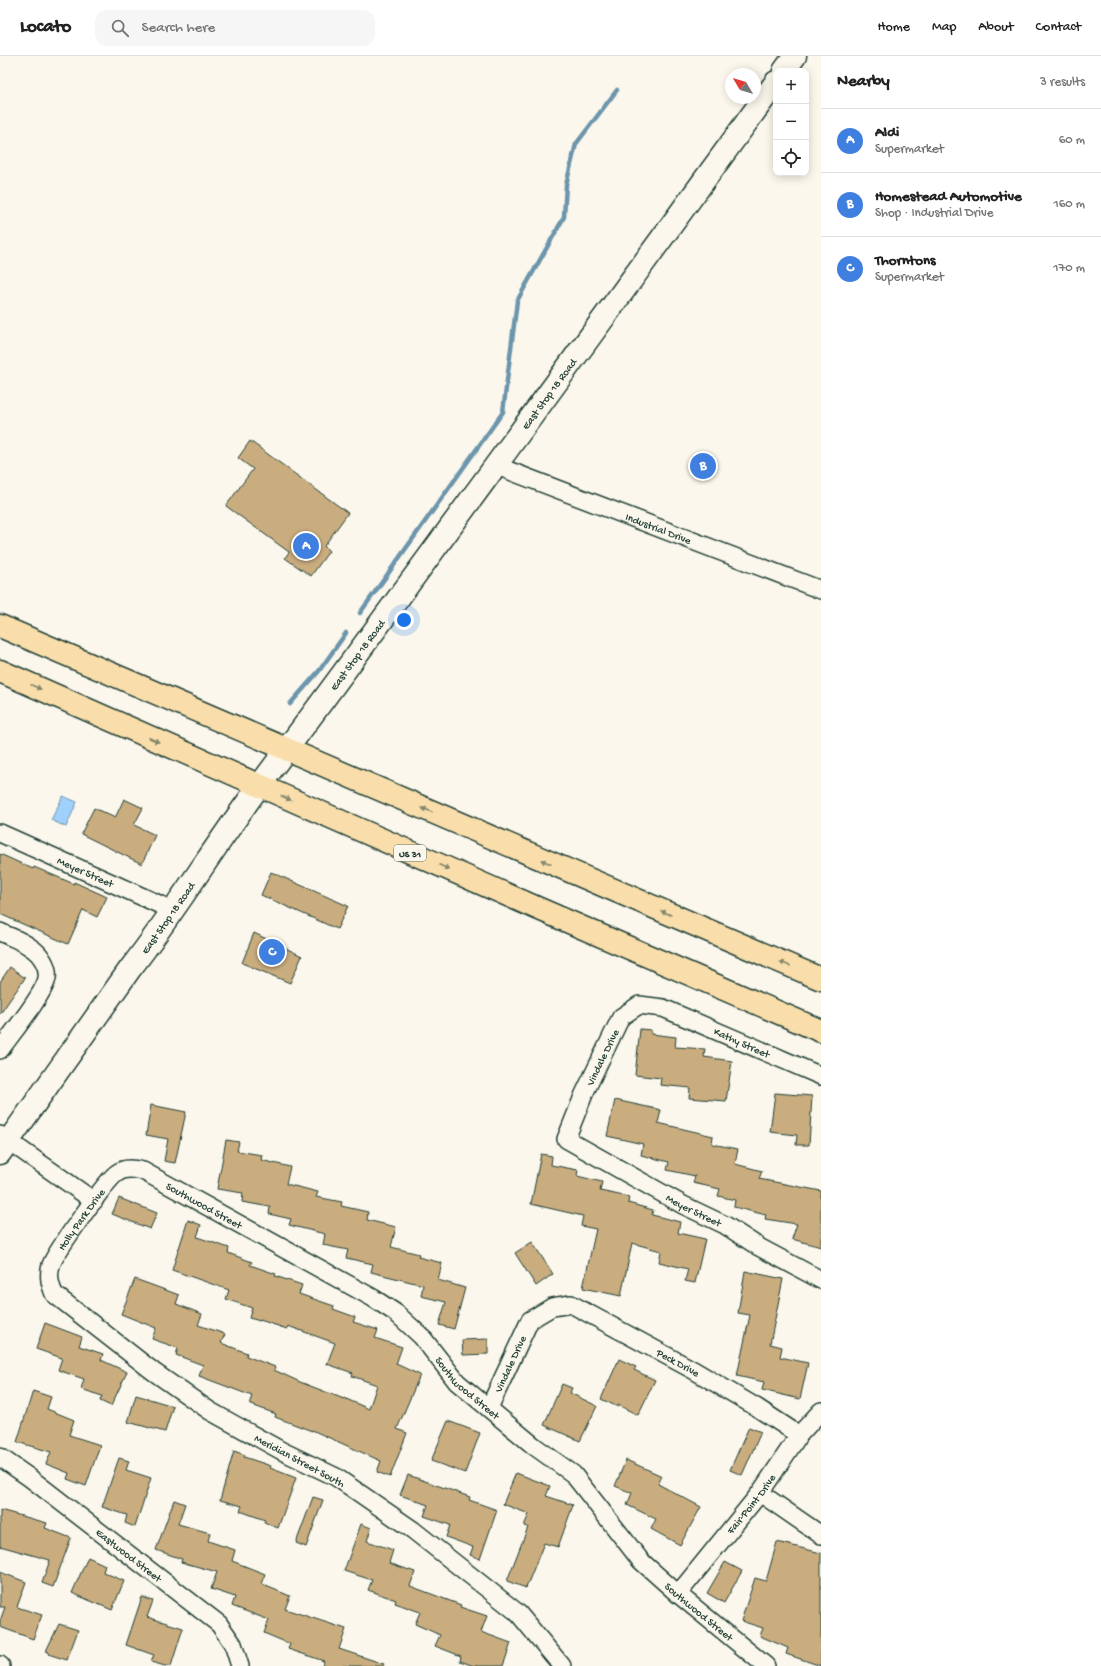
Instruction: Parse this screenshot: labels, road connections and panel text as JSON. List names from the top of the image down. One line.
{"streets":{"main road":["US 31"],"street":["East Stop 18 Road","Industrial Drive","Meyer Street","Kathy Street","Vindale Drive","Southwood Street","Holly Park Drive","Peck Drive","Meridian Street South","Fair-Point Drive","Eastwood Street"]},"crossings":[["East Stop 18 Road","Industrial Drive"],["East Stop 18 Road","US 31"],["East Stop 18 Road","Meyer Street"],["Meyer Street","Vindale Drive"],["Kathy Street","Vindale Drive"],["Vindale Drive","Southwood Street"],["Vindale Drive","Peck Drive"],["Southwood Street","Holly Park Drive"],["Southwood Street","Fair-Point Drive"],["Holly Park Drive","Meridian Street South"],["Peck Drive","Fair-Point Drive"]],"north":"top left","page":{"header":"Locato","search":"Search here","nav":["Home","Map","About","Contact"],"heading":["Nearby","3 results"],"map_buttons":["+","−"],"list":[{"mark":"A","name":"Aldi","note":"Supermarket","value":"60 m"},{"mark":"B","name":"Homestead Automotive","note":"Shop · Industrial Drive","value":"160 m"},{"mark":"C","name":"Thorntons","note":"Supermarket","value":"170 m"}],"pins":["B","A","C"]}}
